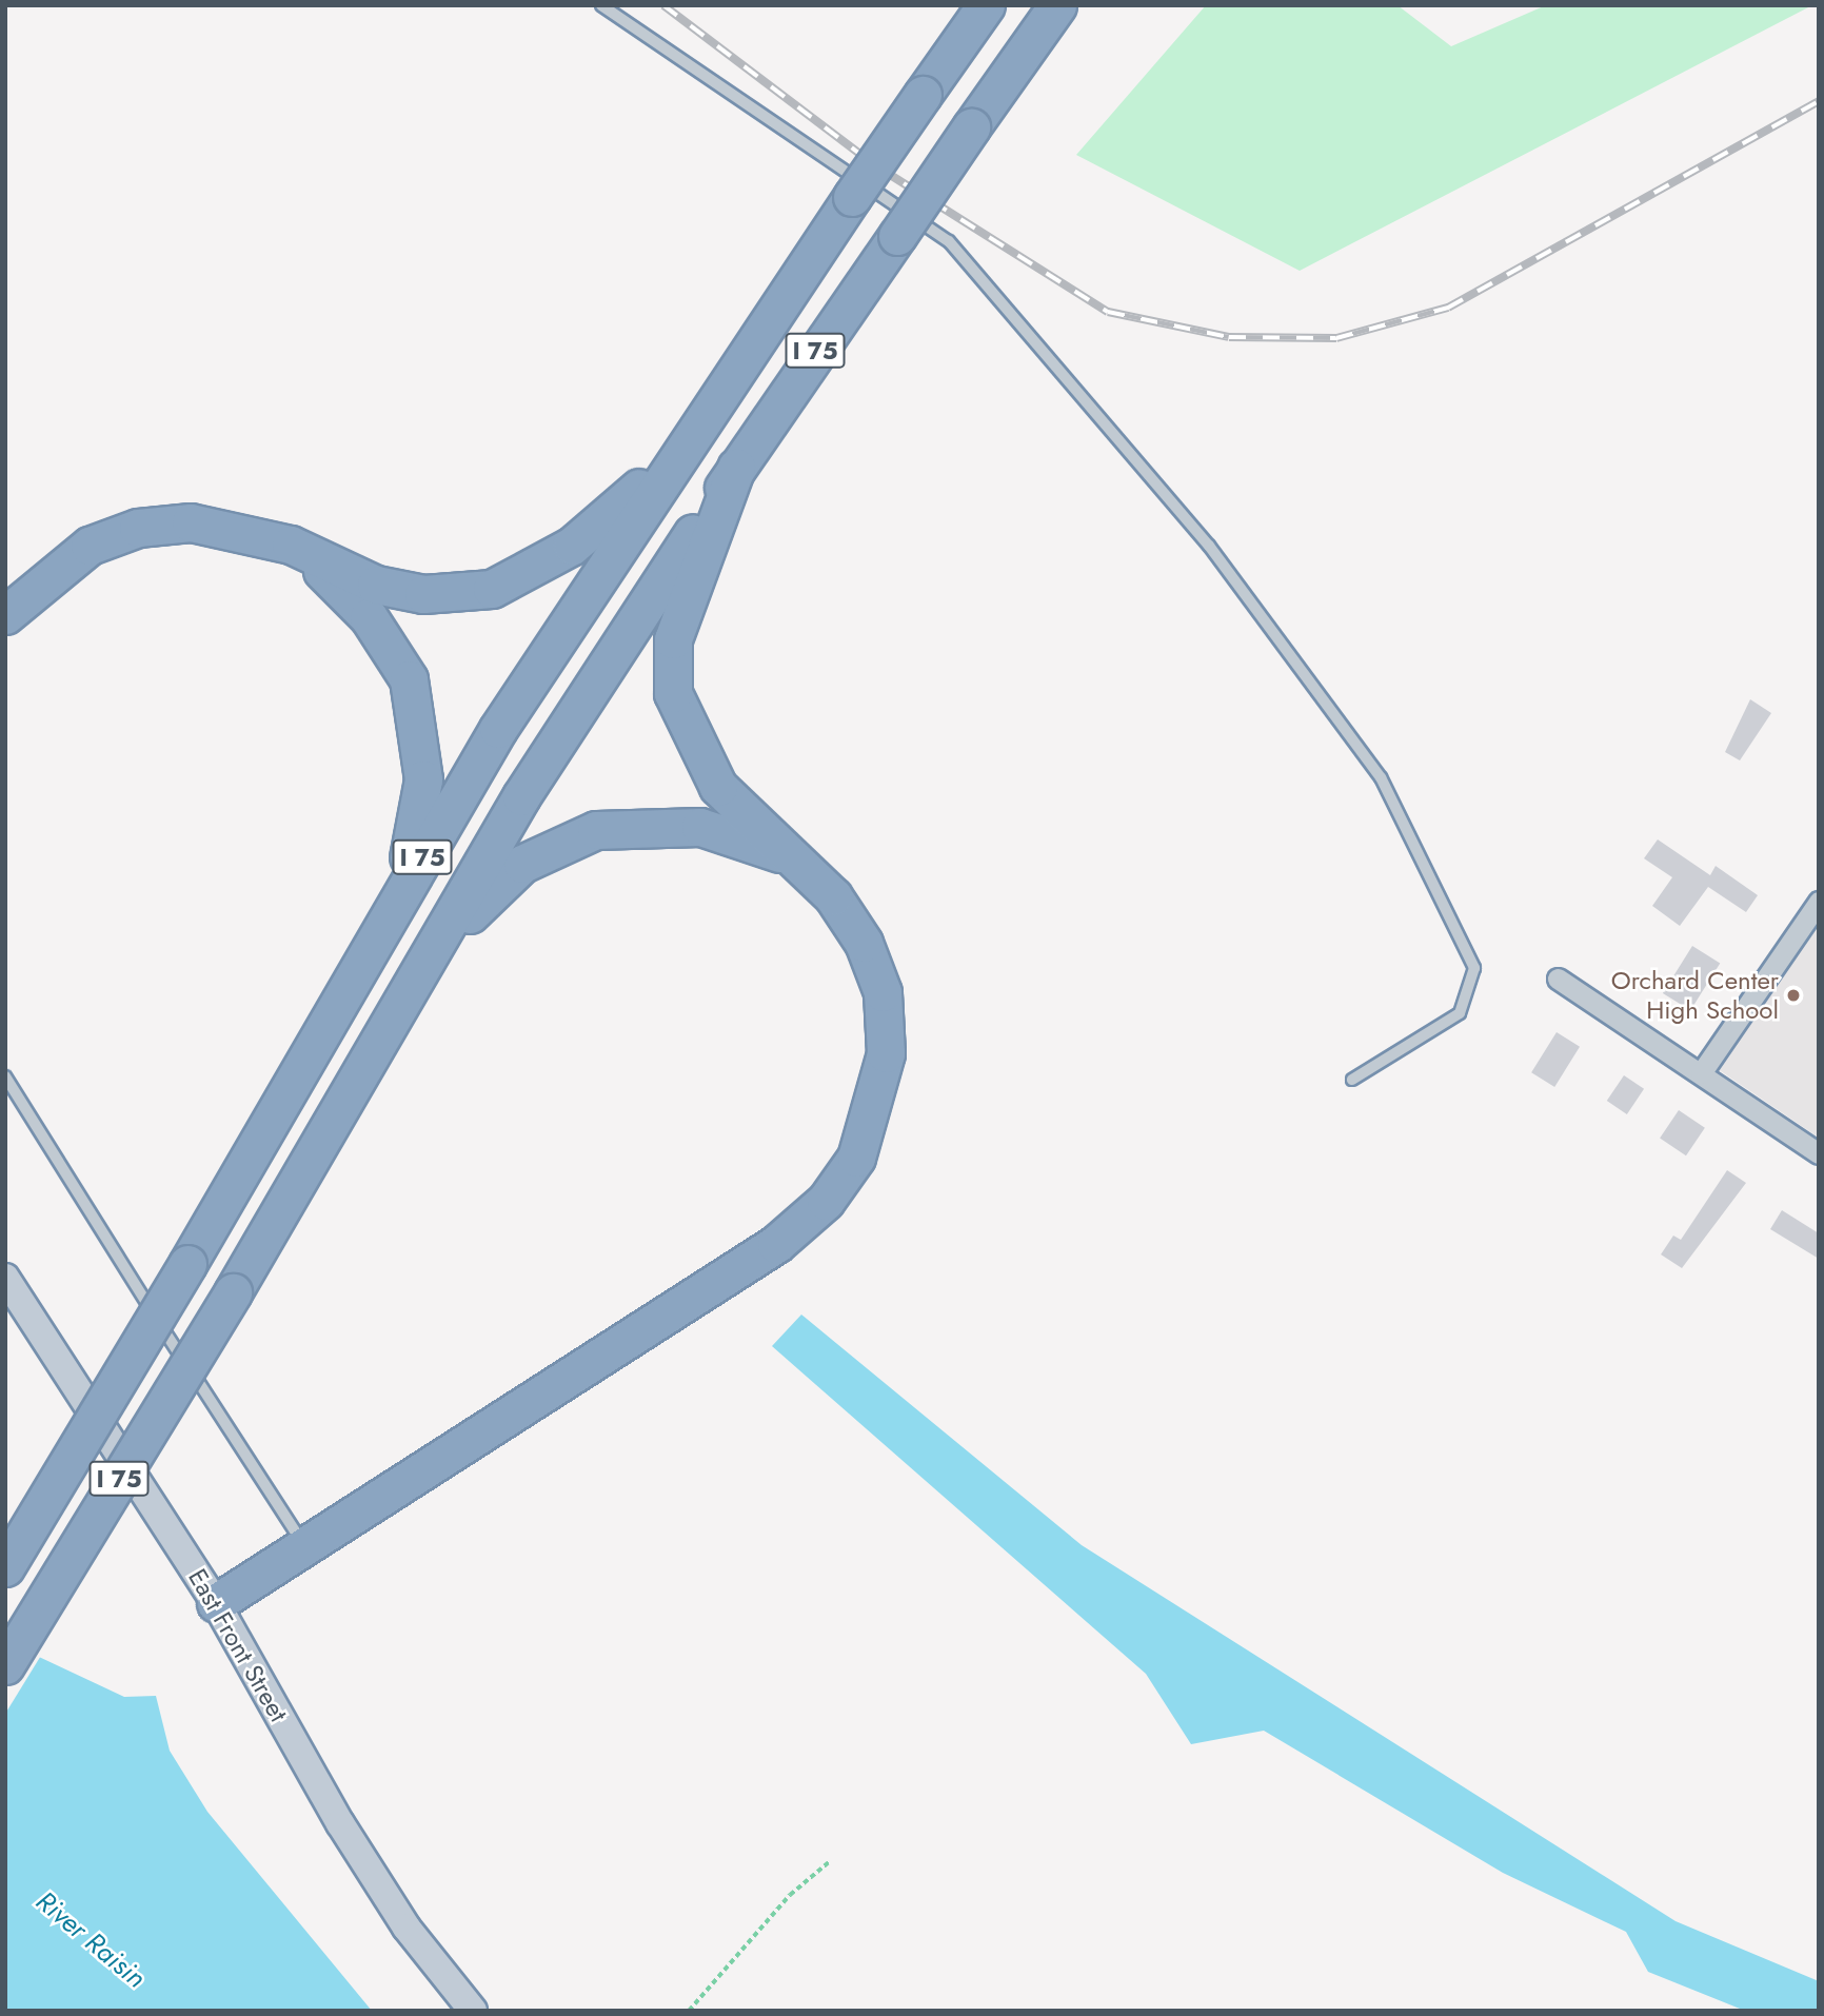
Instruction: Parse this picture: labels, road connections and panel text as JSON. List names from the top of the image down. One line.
{"streets":{"highway":["I 75"],"street":["East Front Street"]},"water":["River Raisin"],"places":["Orchard Center High School"]}
